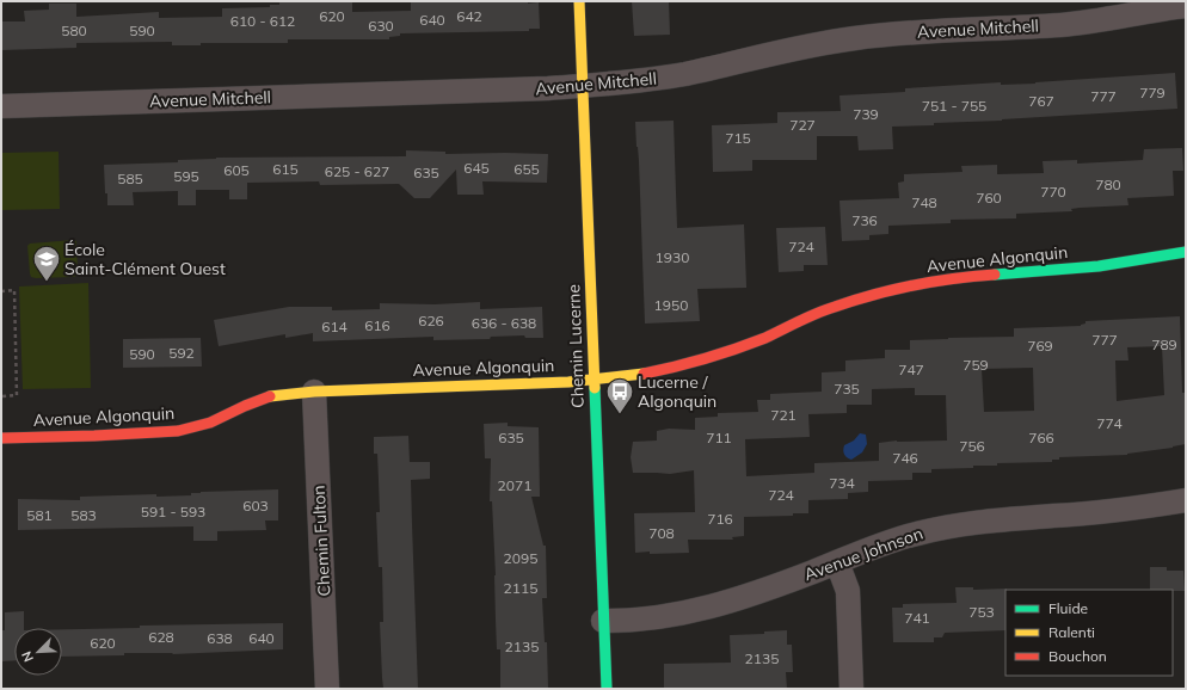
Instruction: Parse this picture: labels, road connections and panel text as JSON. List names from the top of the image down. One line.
{"streets":{"street":["Avenue Mitchell","Avenue Algonquin","Chemin Lucerne","Chemin Fulton","Avenue Johnson"]},"crossings":[["Avenue Mitchell","Chemin Lucerne"],["Avenue Algonquin","Chemin Lucerne"],["Avenue Algonquin","Chemin Fulton"],["Chemin Lucerne","Avenue Johnson"]],"places":{"school or university":["École Saint-Clément Ouest"],"bus stop":["Lucerne / Algonquin"]},"house_numbers":["620","642","640","610 - 612","630","580","590","779","777","767","751 - 755","739","727","715","645","615","655","605","625 - 627","635","595","585","780","770","760","748","736","724","1930","1950","626","636 - 638","616","614","777","789","769","592","590","759","747","735","721","774","635","711","766","756","746","734","2071","724","603","591 - 593","581","583","716","708","2095","2115","753","741","628","638","640","620","2135","2135"],"legend":["Fluide","Ralenti","Bouchon"],"north":"bottom left"}
